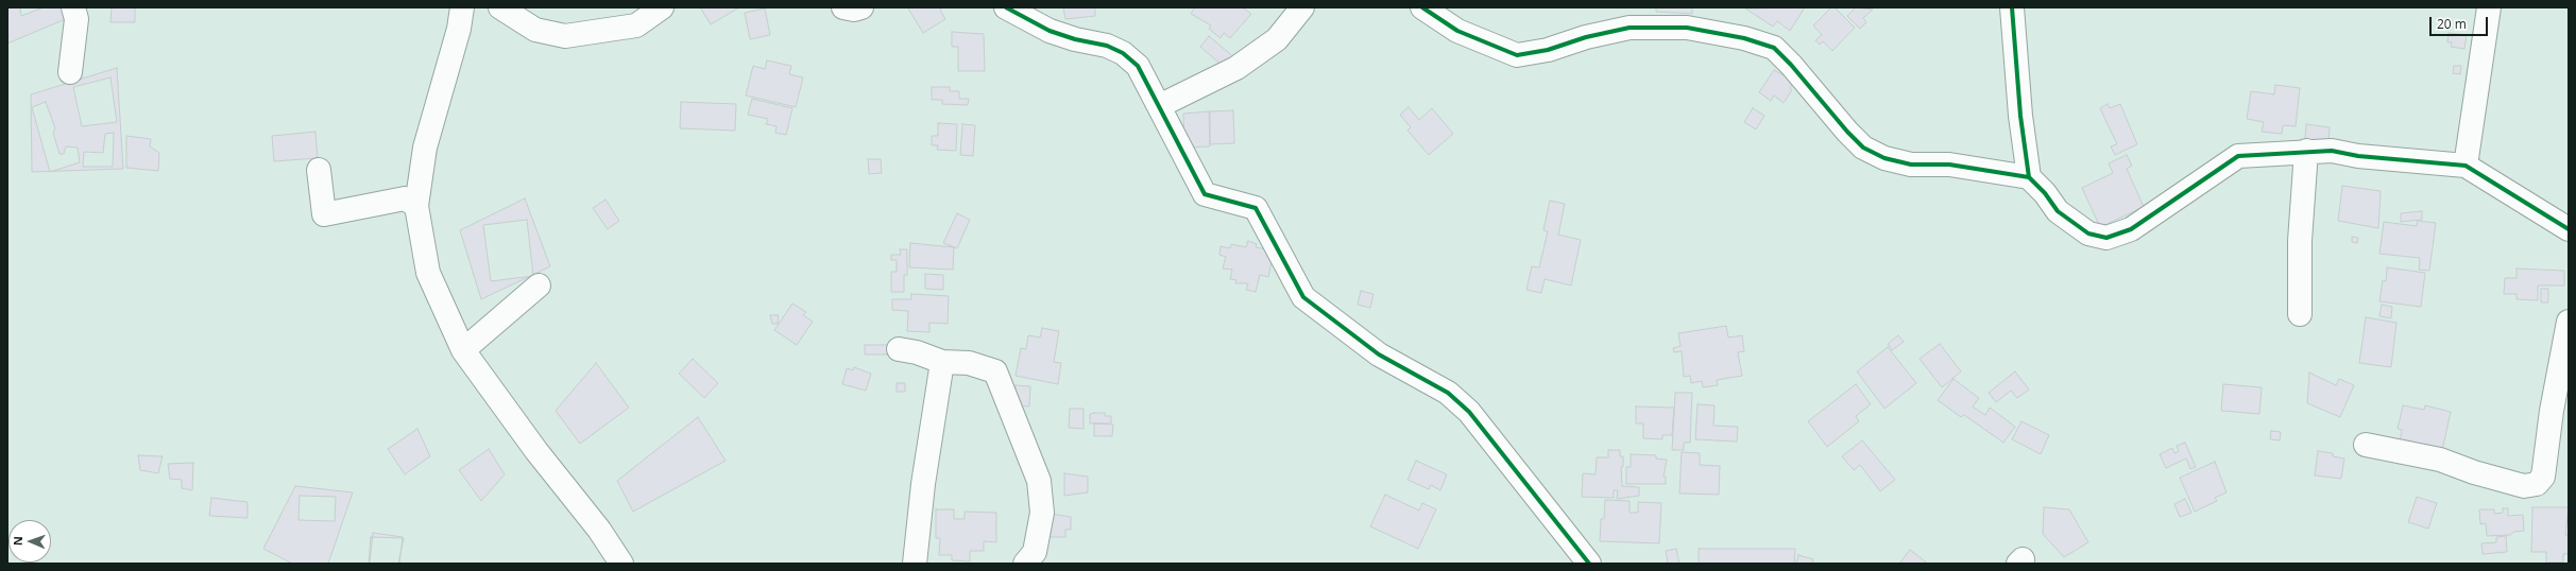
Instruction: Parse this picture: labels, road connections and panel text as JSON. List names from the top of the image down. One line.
{"scale_bar":"20 m","north":"left"}
